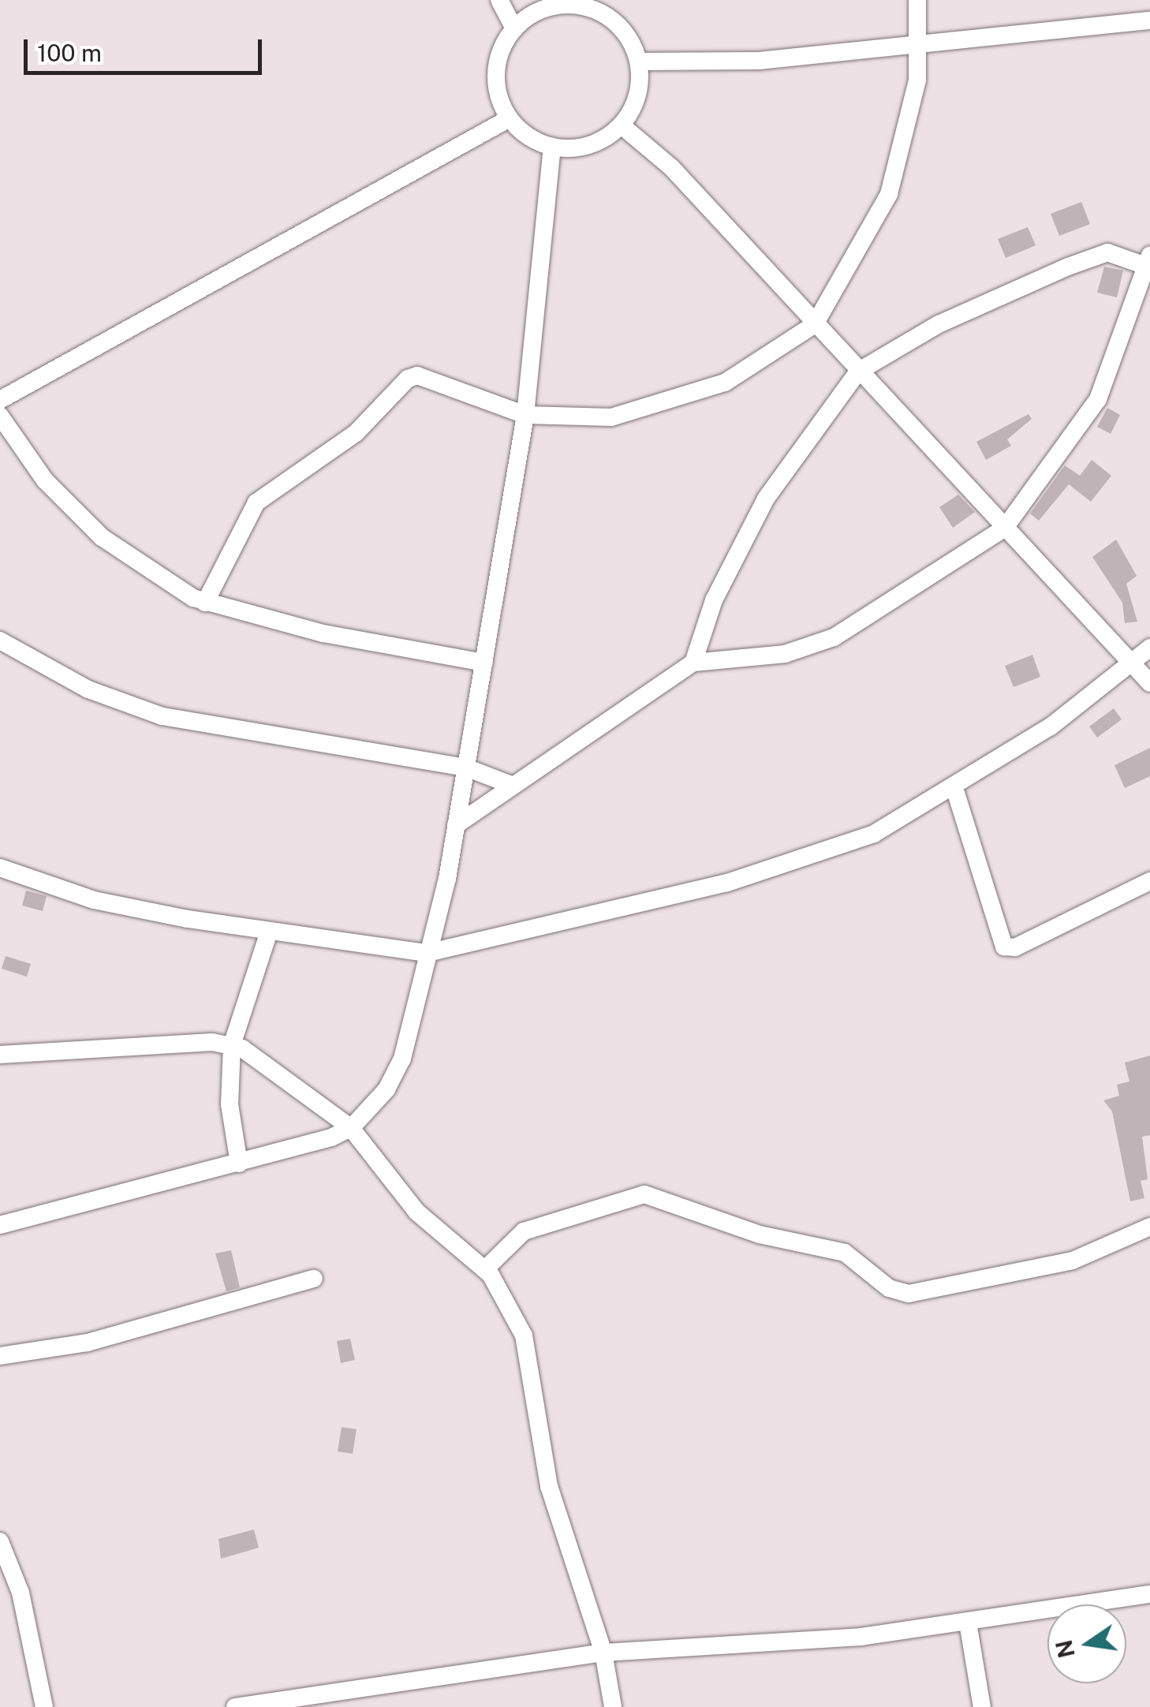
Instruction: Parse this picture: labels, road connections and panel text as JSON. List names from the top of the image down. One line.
{"scale_bar":"100 m","north":"left"}
